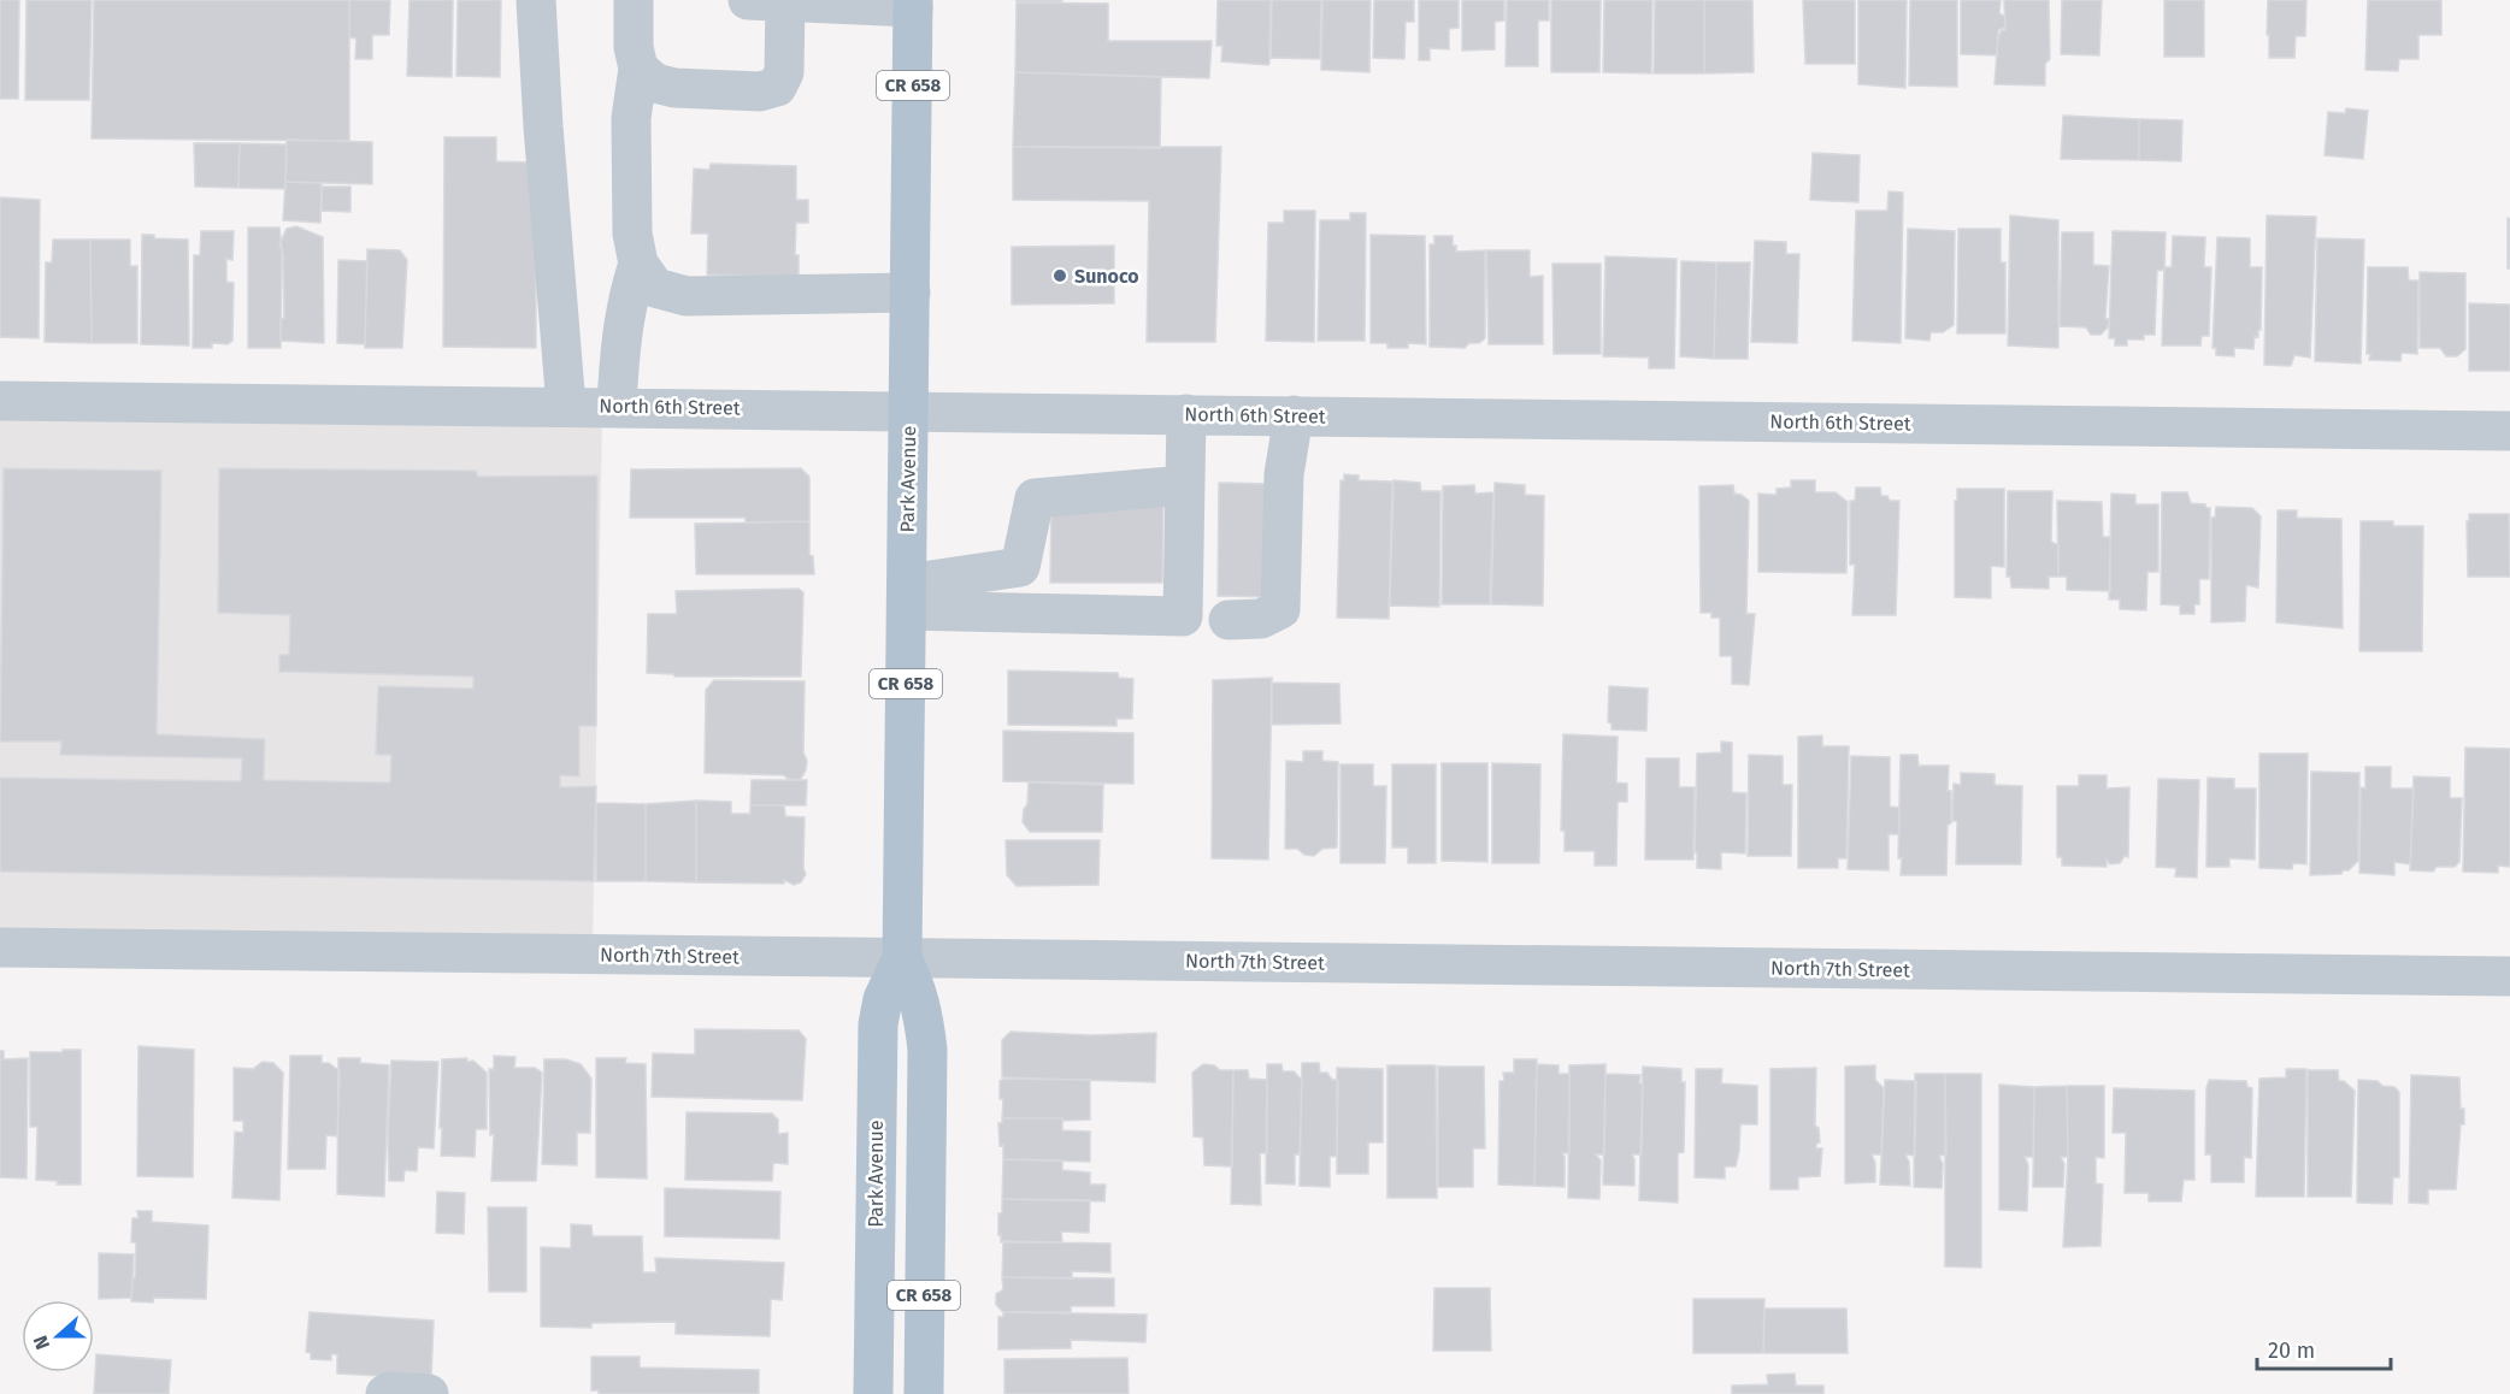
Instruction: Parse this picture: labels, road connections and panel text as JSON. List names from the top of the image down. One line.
{"streets":{"main road":["CR 658","Park Avenue"],"street":["North 6th Street","North 7th Street"]},"crossings":[["North 6th Street","Park Avenue"],["Park Avenue","North 7th Street"]],"places":["Sunoco"],"scale_bar":"20 m","north":"left"}
